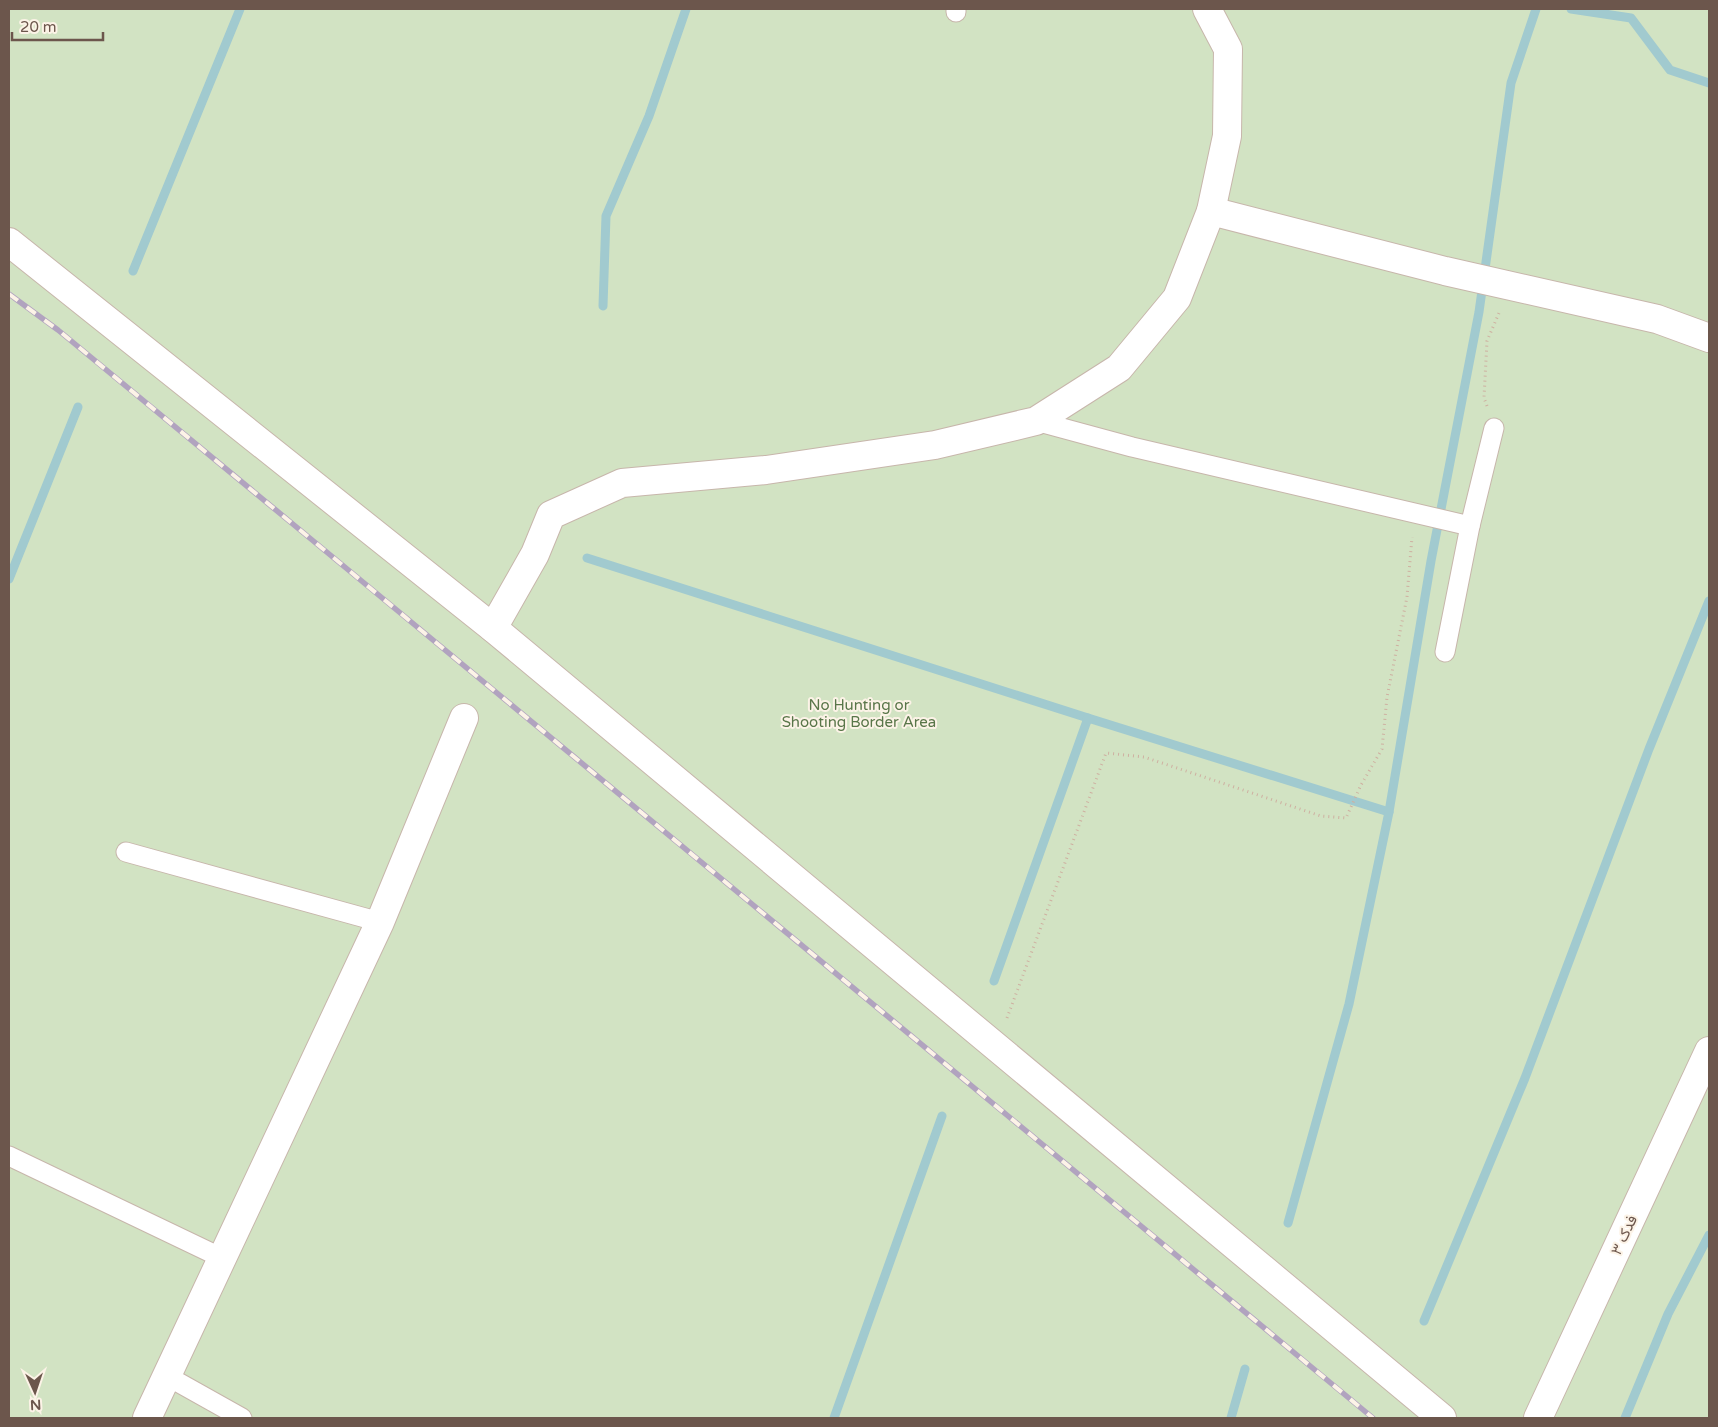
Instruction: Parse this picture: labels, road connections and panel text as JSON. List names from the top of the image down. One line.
{"streets":{"street":["فدک ۳"]},"parks":["No Hunting or Shooting Border Area"],"scale_bar":"20 m","north":"bottom"}
